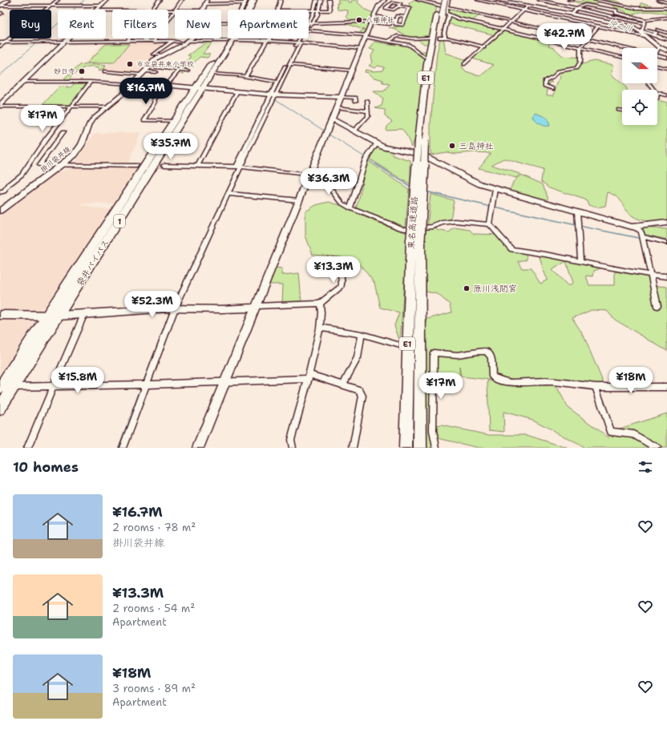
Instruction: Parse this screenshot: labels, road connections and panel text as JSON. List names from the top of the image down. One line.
{"streets":{"highway":["E1","1","東名高速道路","袋井バイパス"],"street":["掛川袋井線"]},"water":["沖之川"],"places":["八幡神社","市立袋井東小学校","妙日寺","三島神社","原川浅間宮"],"north":"right","page":{"chip":["Buy","Rent","Filters","New","Apartment"],"price":["¥42.7M","¥16.7M","¥17M","¥35.7M","¥36.3M","¥13.3M","¥52.3M","¥15.8M","¥18M","¥17M"],"heading":"10 homes","list":[{"name":"¥16.7M","note":"2 rooms · 78 m² · 掛川袋井線"},{"name":"¥13.3M","note":"2 rooms · 54 m² · Apartment"},{"name":"¥18M","note":"3 rooms · 89 m² · Apartment"}]}}
